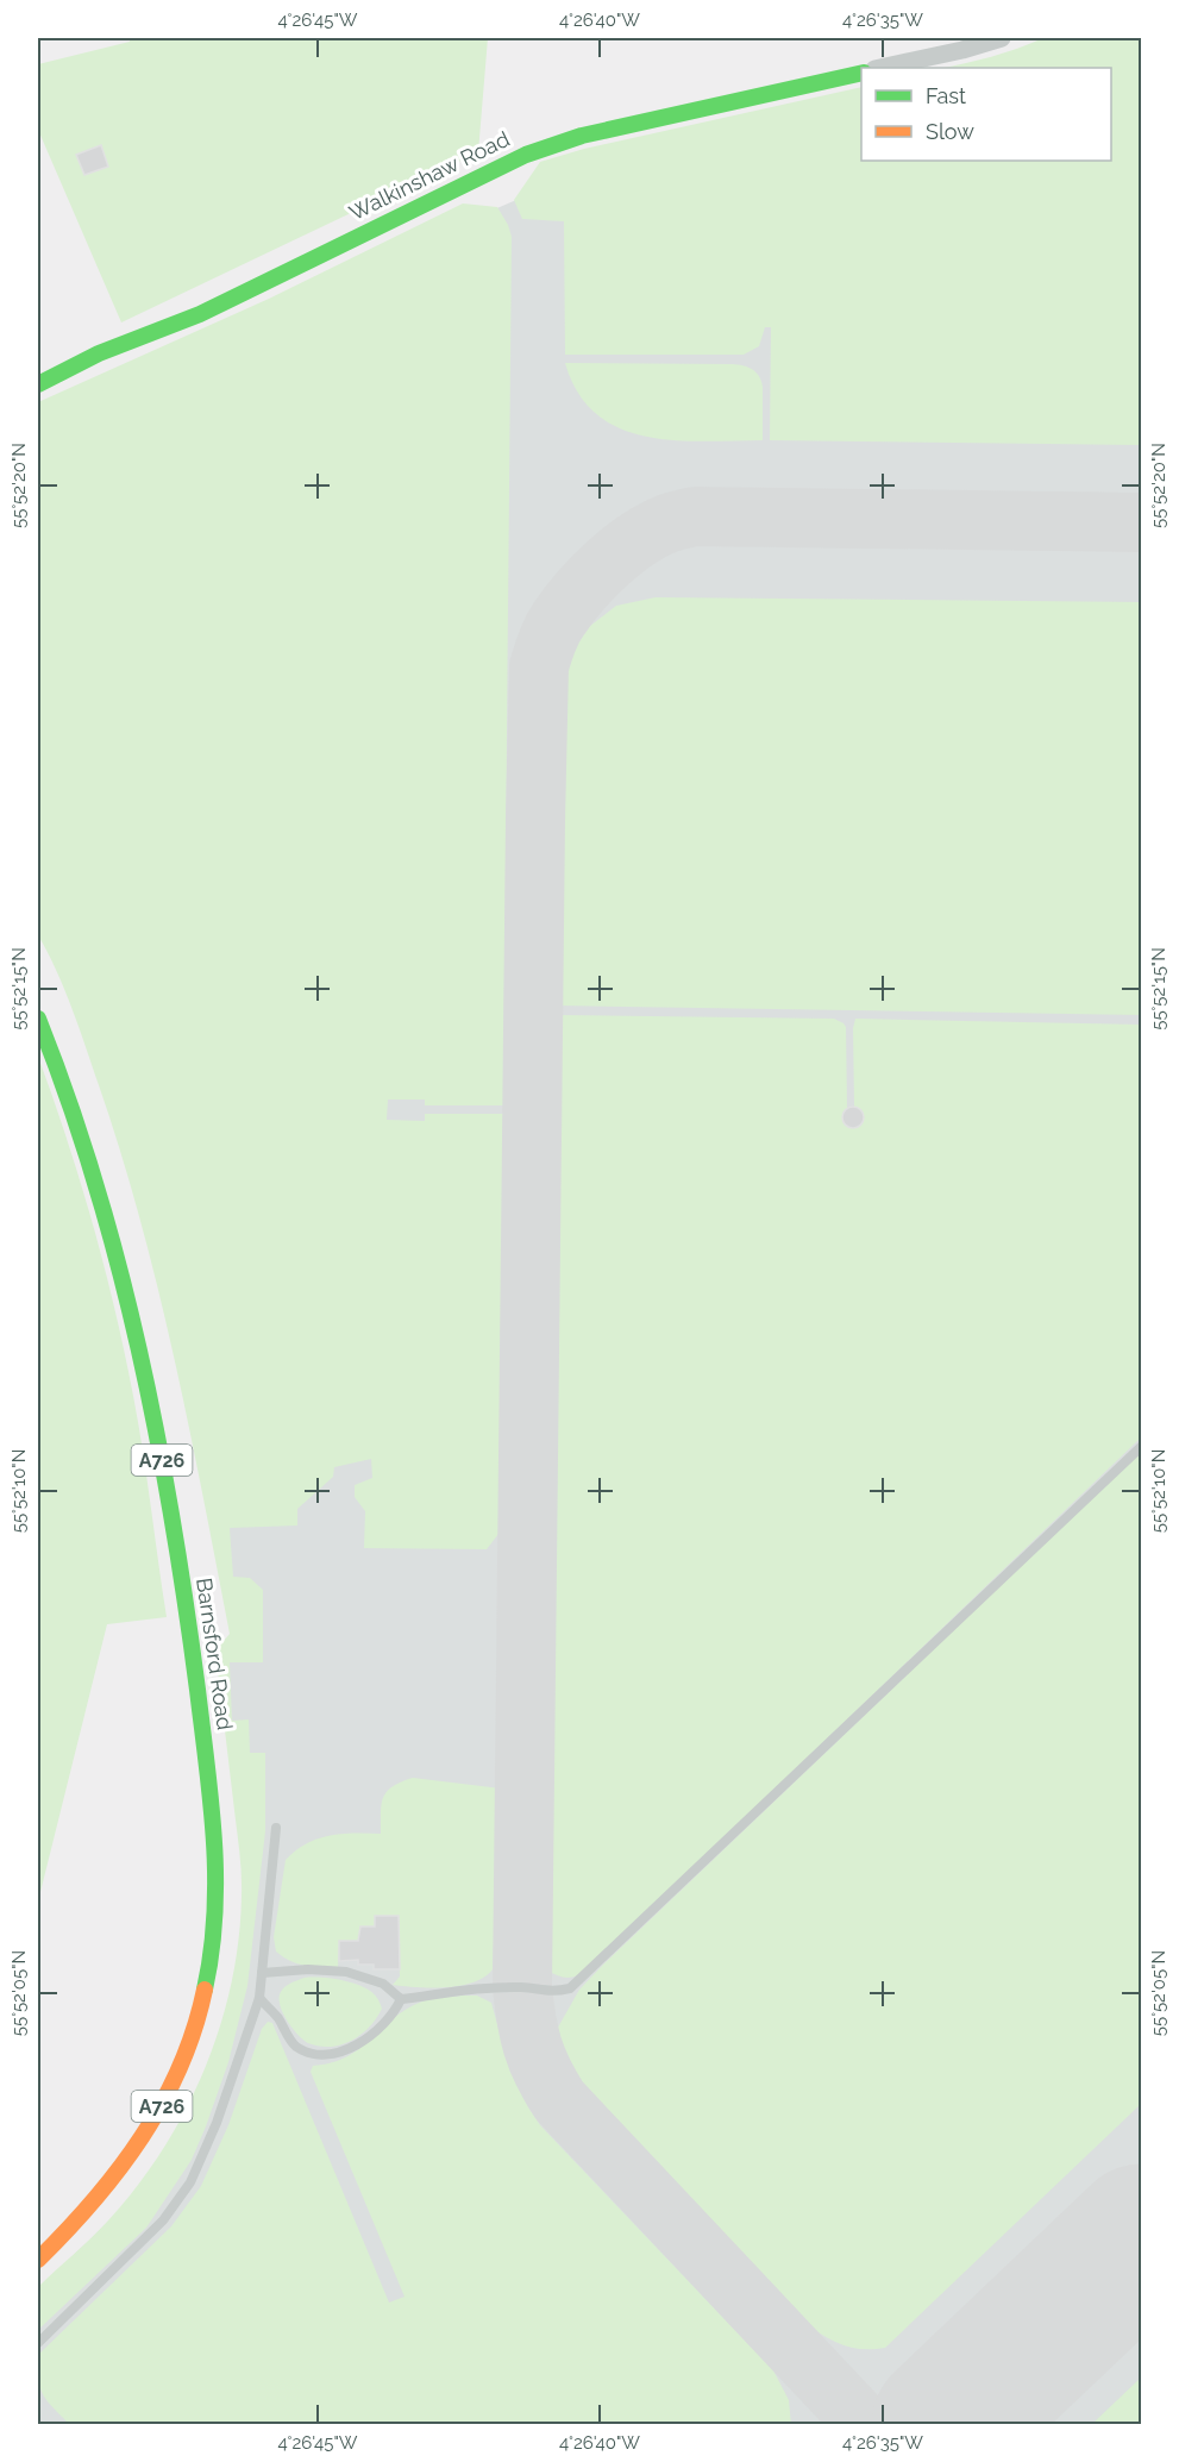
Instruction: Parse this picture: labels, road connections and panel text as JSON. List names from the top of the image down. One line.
{"streets":{"main road":["Walkinshaw Road","A726","Barnsford Road"]},"legend":["Fast","Slow"],"coordinates":["4°26'45\"W","4°26'40\"W","4°26'35\"W","55°52'20\"N","55°52'15\"N","55°52'10\"N","55°52'05\"N"]}
